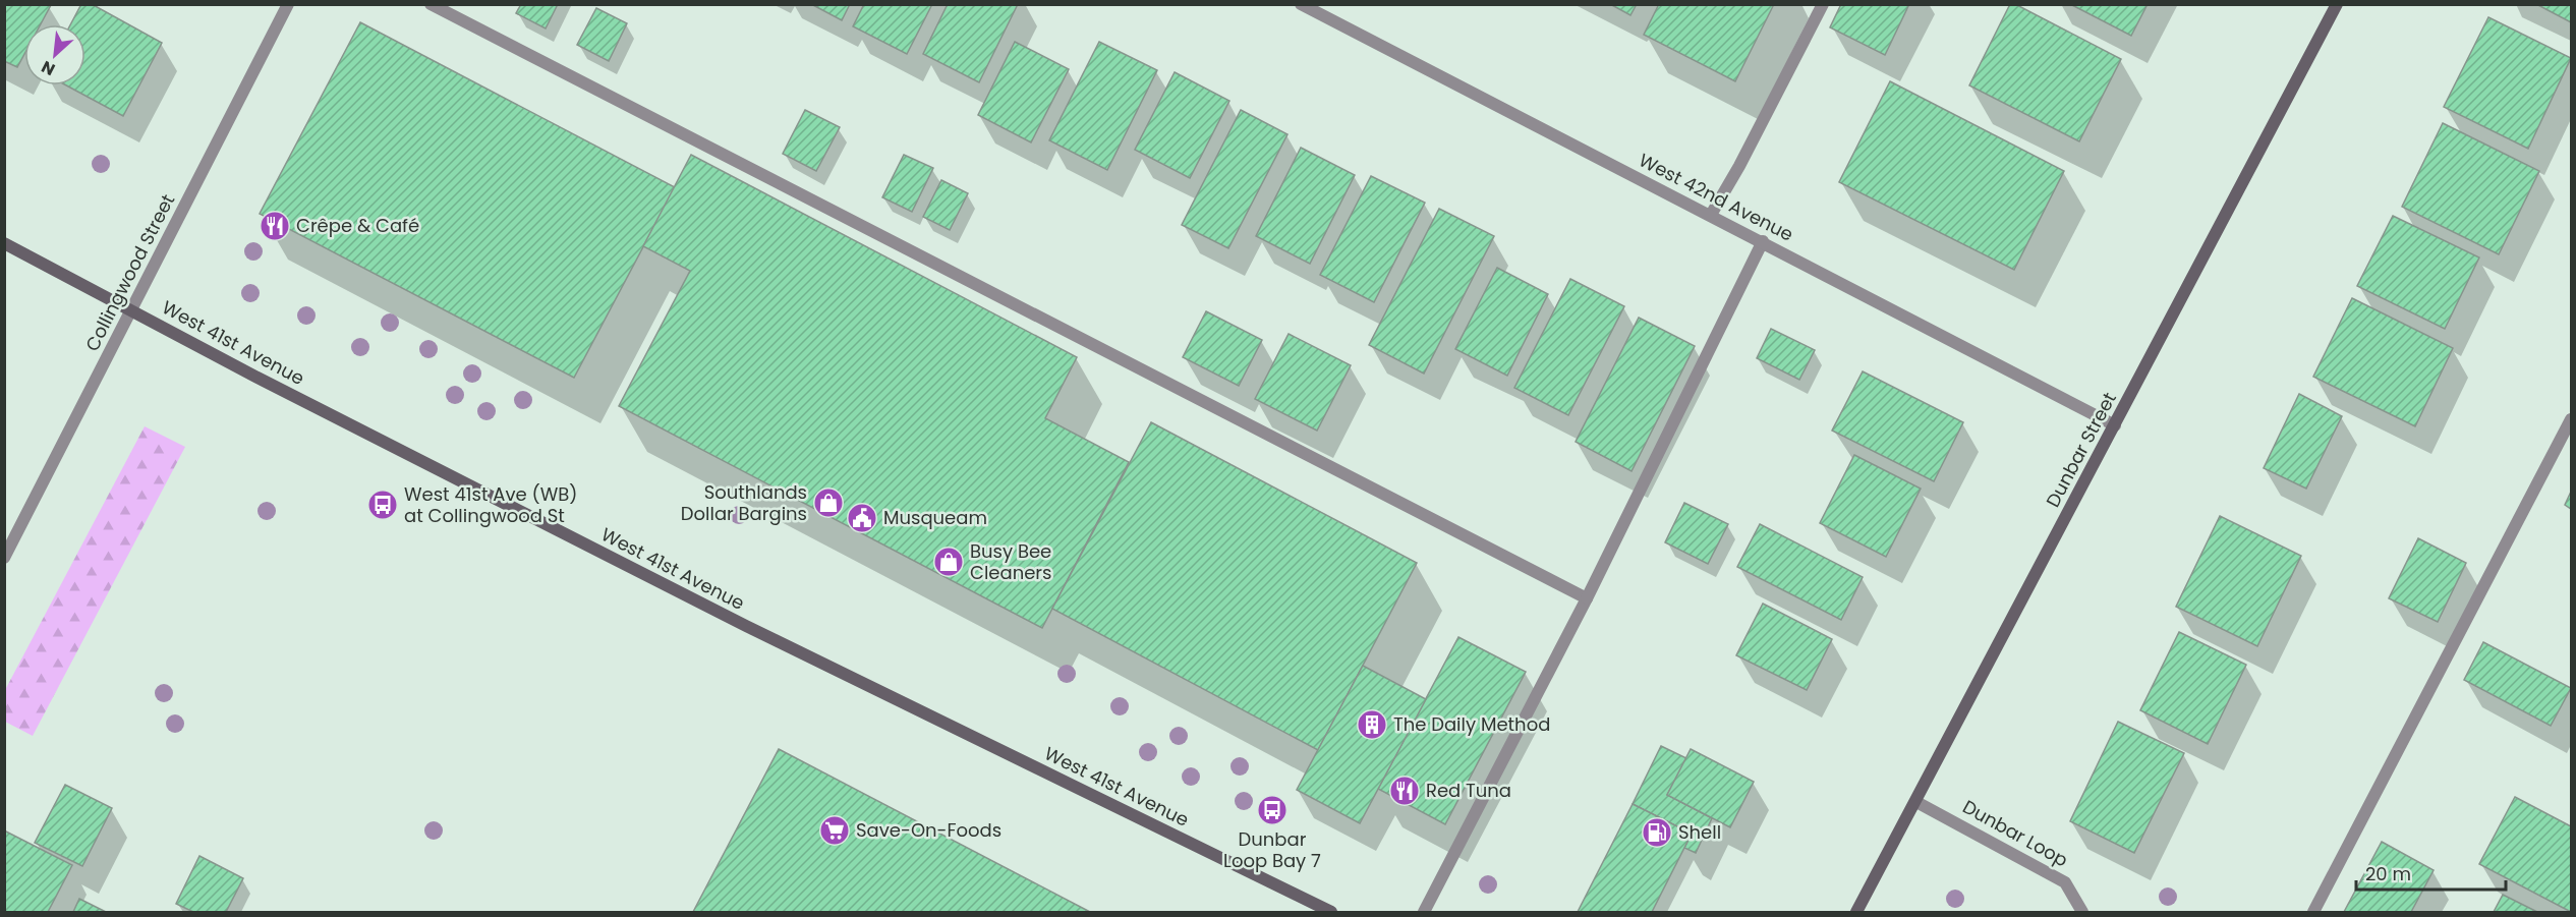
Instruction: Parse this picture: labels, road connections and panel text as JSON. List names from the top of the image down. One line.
{"streets":{"main road":["West 41st Avenue","Dunbar Street"],"street":["West 42nd Avenue","Collingwood Street","Dunbar Loop"]},"crossings":[["West 42nd Avenue","Dunbar Street"],["Collingwood Street","West 41st Avenue"],["Dunbar Street","Dunbar Loop"]],"places":{"restaurant":["Crêpe & Café","Red Tuna"],"shop":["Southlands Dollar Bargins","Busy Bee Cleaners"],"bus stop":["West 41st Ave (WB) at Collingwood St","Dunbar Loop Bay 7"],"public building":["Musqueam"],"building":["The Daily Method"],"supermarket":["Save-On-Foods"],"fuel station":["Shell"]},"scale_bar":"20 m","north":"bottom left"}
